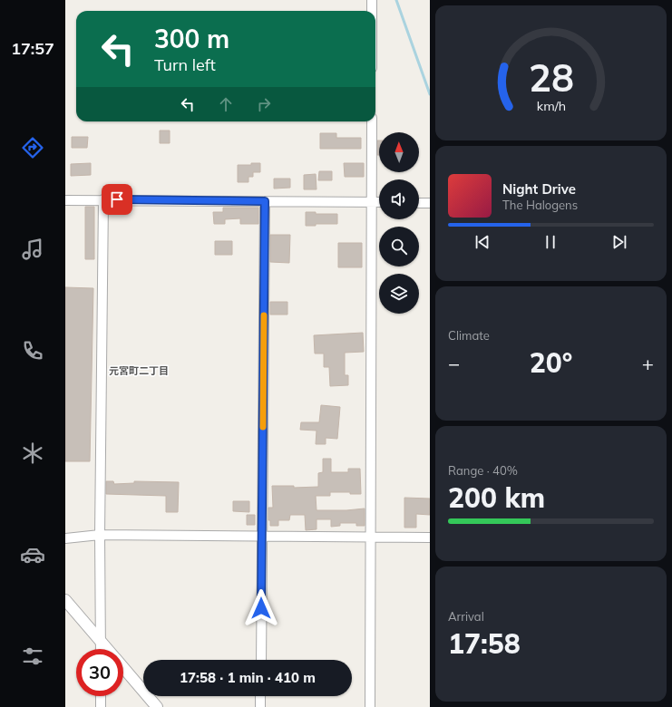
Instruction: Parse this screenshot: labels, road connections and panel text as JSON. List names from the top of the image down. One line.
{"districts":["元宮町二丁目"],"north":"top","page":{"tabs":"17:57","turn":["300 m","Turn left"],"song":["Night Drive","The Halogens"],"tile":["Climate",["Range · 40%","200 km"],["Arrival","17:58"]],"heat":["−","20°","+"],"limit":"30","trip":"17:58 · 1 min · 410 m","gauge":["28","km/h"]}}
